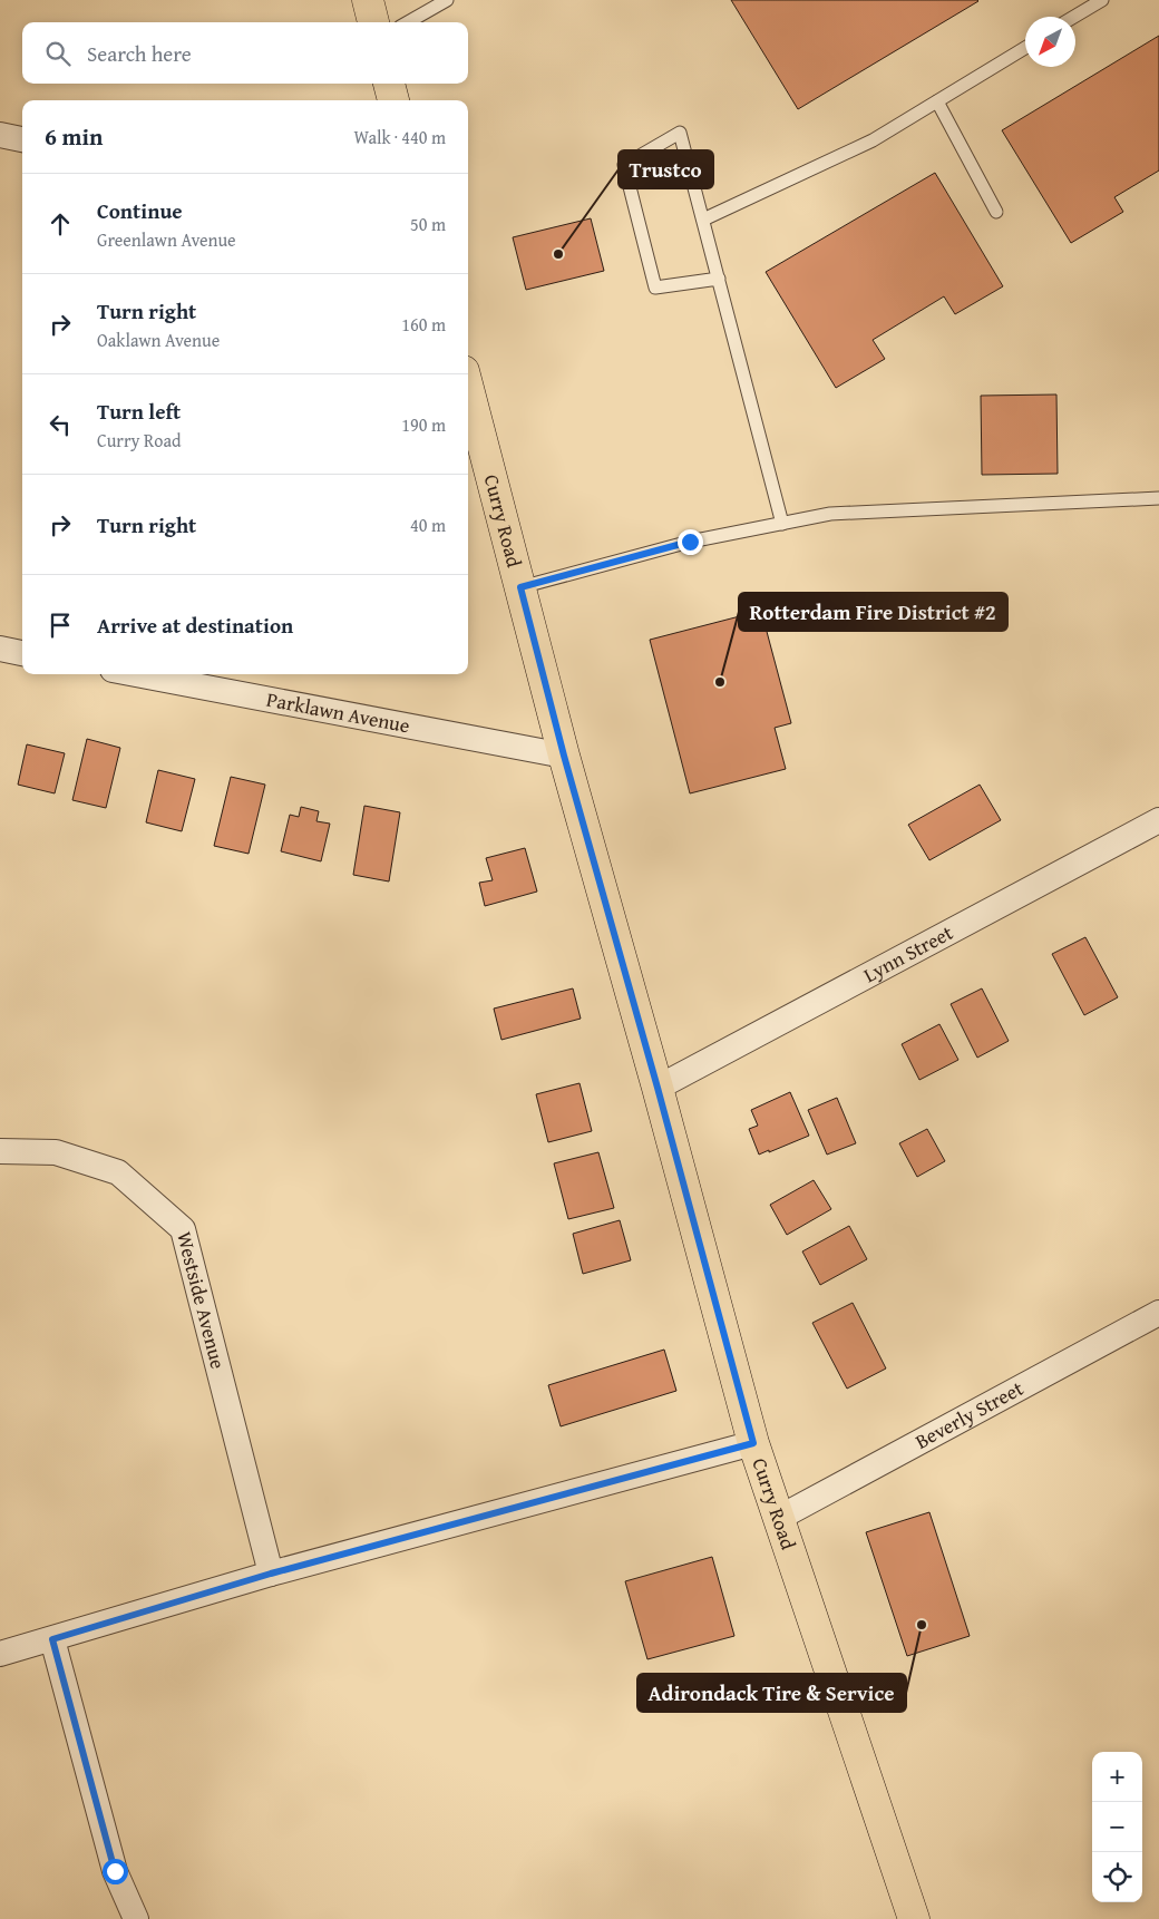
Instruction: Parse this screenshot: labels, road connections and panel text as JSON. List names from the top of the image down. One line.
{"streets":{"main road":["Curry Road"],"street":["Parklawn Avenue","Lynn Street","Westside Avenue","Beverly Street"]},"crossings":[["Curry Road","Parklawn Avenue"],["Curry Road","Lynn Street"],["Curry Road","Beverly Street"]],"places":["Trustco","Rotterdam Fire District #2","Adirondack Tire & Service"],"north":"bottom left","page":{"search":"Search here","heading":["6 min","Walk · 440 m"],"list":[["Continue","Greenlawn Avenue","50 m"],["Turn right","Oaklawn Avenue","160 m"],["Turn left","Curry Road","190 m"],["Turn right","40 m"],"Arrive at destination"],"map_buttons":["+","−"]}}
